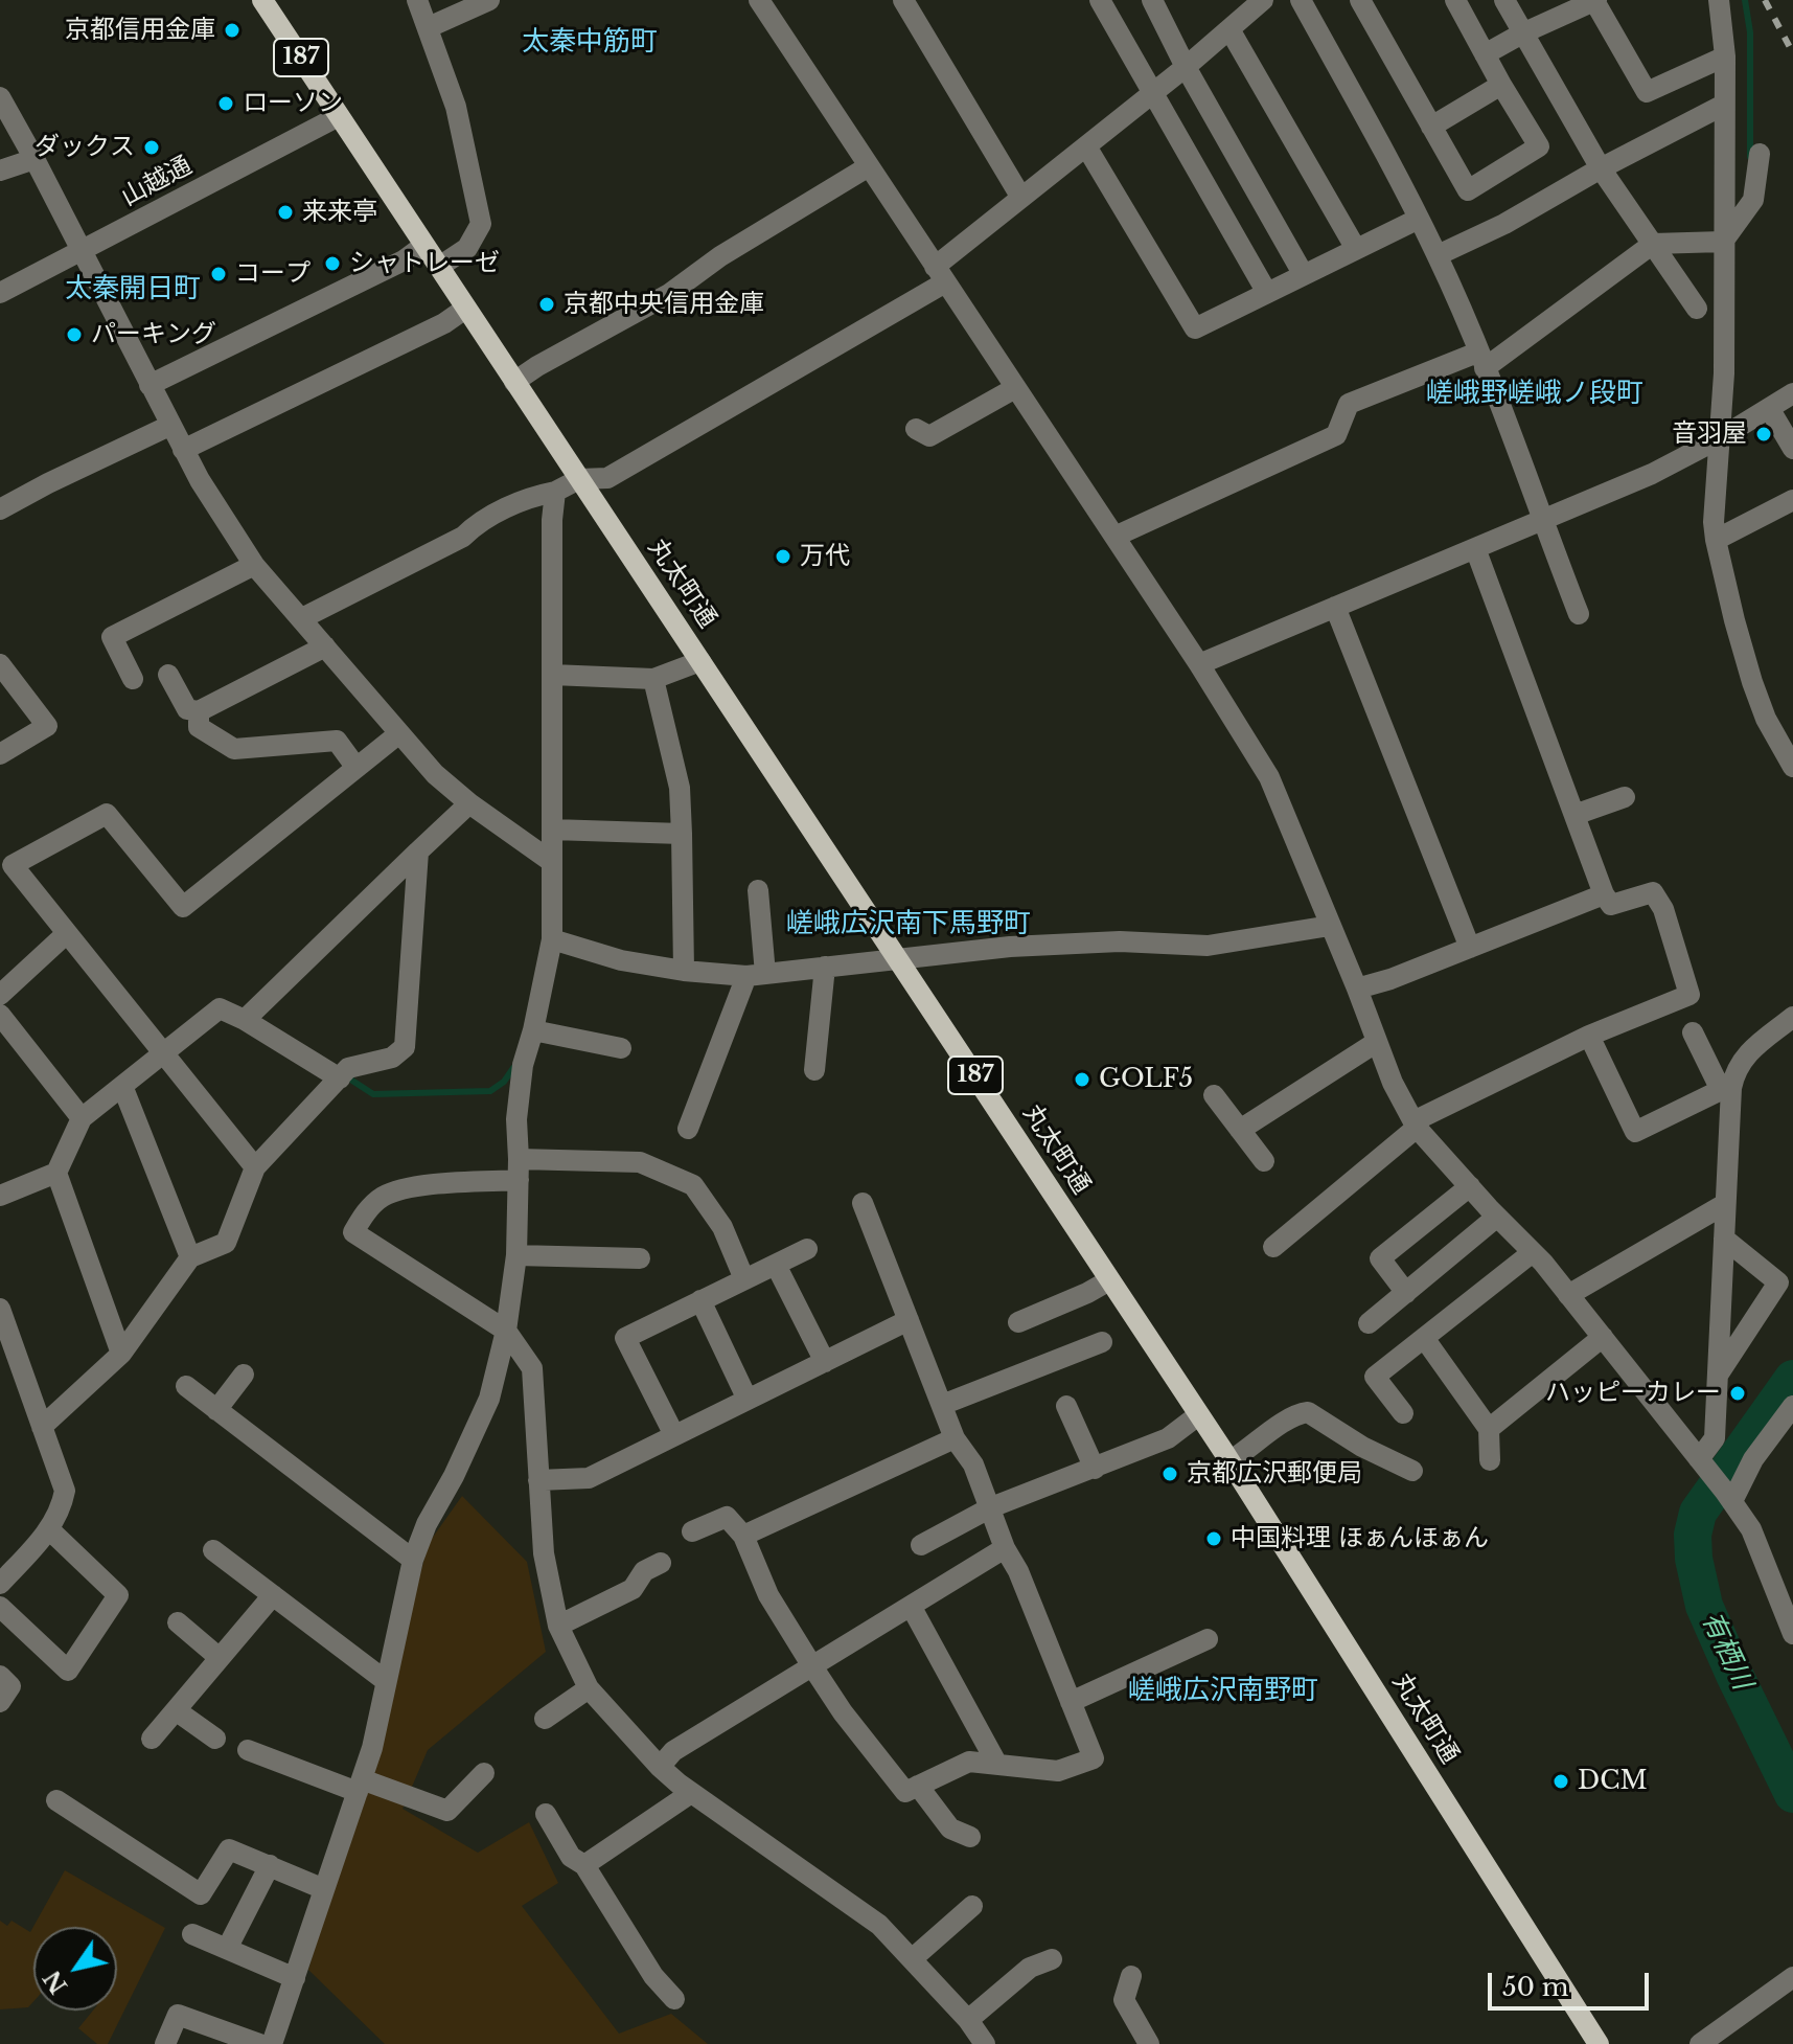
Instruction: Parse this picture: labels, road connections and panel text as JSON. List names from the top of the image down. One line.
{"streets":{"main road":["187","丸太町通"],"street":["山越通"]},"crossings":[["山越通","丸太町通"]],"districts":["太秦中筋町","太秦開日町","嵯峨野嵯峨ノ段町","嵯峨広沢南下馬野町","嵯峨広沢南野町"],"water":["有栖川"],"places":["京都信用金庫","ローソン","ダックス","来来亭","シャトレーゼ","コープ","京都中央信用金庫","パーキング","音羽屋","万代","GOLF5","ハッピーカレー","京都広沢郵便局","中国料理 ほぁんほぁん","DCM"],"scale_bar":"50 m","north":"bottom left"}
